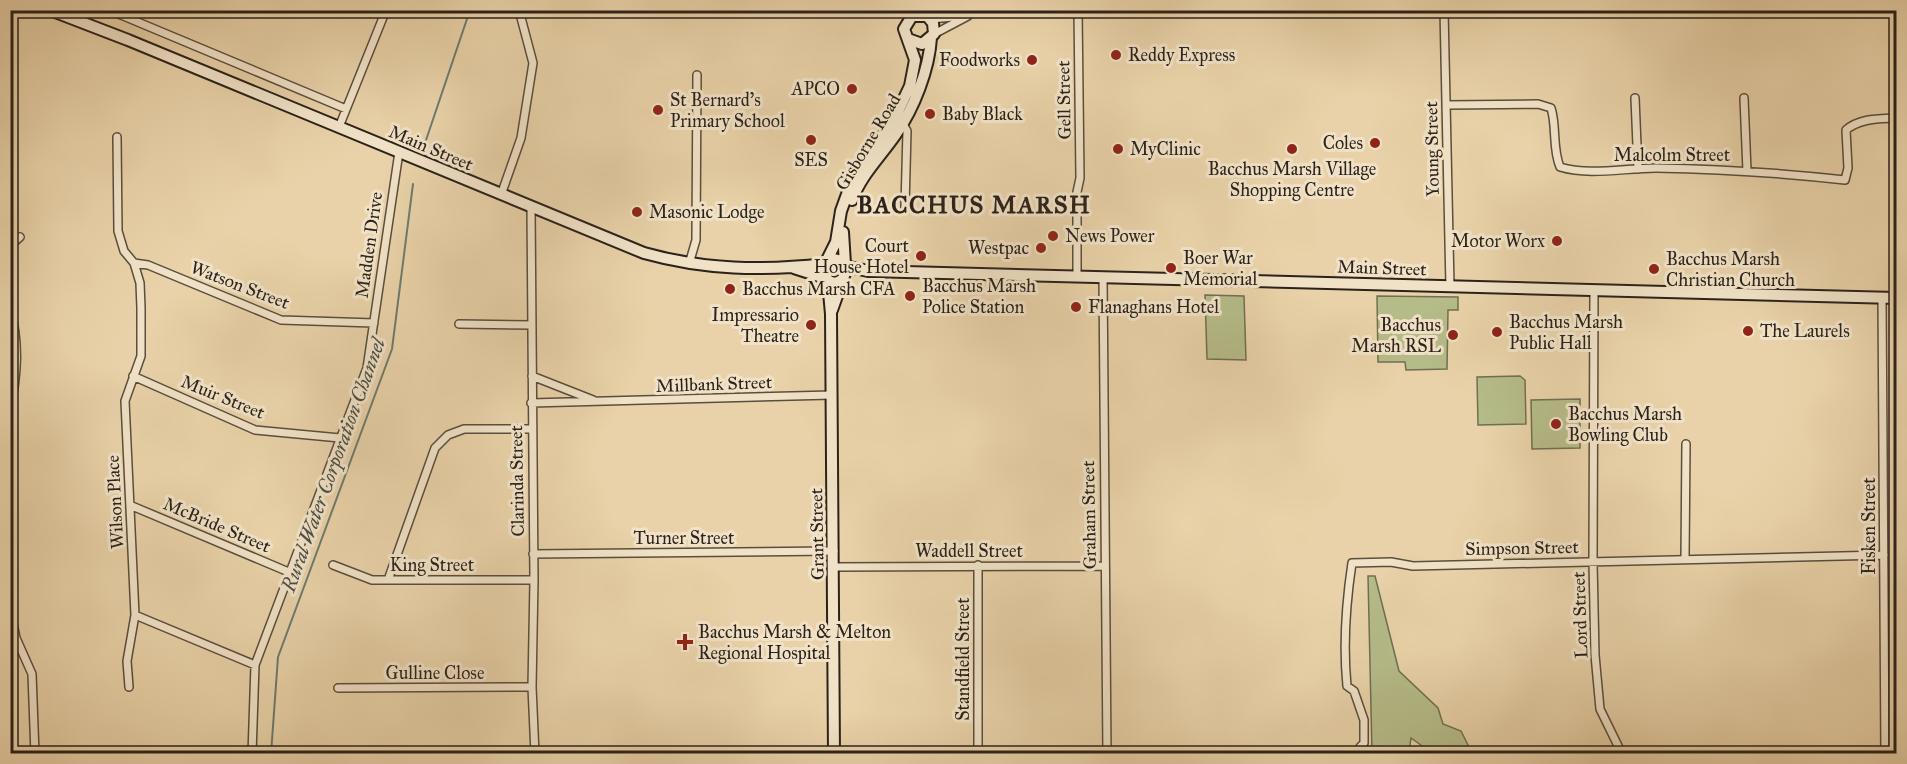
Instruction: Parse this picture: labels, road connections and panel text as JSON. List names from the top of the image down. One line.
{"streets":{"main road":["Gisborne Road","Main Street","Grant Street"],"street":["Gell Street","Young Street","Malcolm Street","Madden Drive","Watson Street","Millbank Street","Muir Street","Clarinda Street","Wilson Place","Graham Street","McBride Street","Fisken Street","Turner Street","Simpson Street","Waddell Street","King Street","Lord Street","Standfield Street","Gulline Close"]},"crossings":[["Gell Street","Main Street"],["Gisborne Road","Main Street"],["Gisborne Road","Grant Street"],["Main Street","Young Street"],["Main Street","Madden Drive"],["Main Street","Clarinda Street"],["Main Street","Graham Street"],["Main Street","Fisken Street"],["Main Street","Grant Street"],["Main Street","Lord Street"],["Young Street","Malcolm Street"],["Madden Drive","Watson Street"],["Madden Drive","Muir Street"],["Madden Drive","McBride Street"],["Watson Street","Wilson Place"],["Millbank Street","Clarinda Street"],["Millbank Street","Grant Street"],["Muir Street","Wilson Place"],["Clarinda Street","Turner Street"],["Clarinda Street","King Street"],["Clarinda Street","Gulline Close"],["Wilson Place","McBride Street"],["Graham Street","Waddell Street"],["Fisken Street","Simpson Street"],["Grant Street","Turner Street"],["Grant Street","Waddell Street"],["Simpson Street","Lord Street"],["Waddell Street","Standfield Street"]],"districts":["BACCHUS MARSH"],"water":["Rural Water Corporation Channel"],"places":{"other":["Reddy Express","Foodworks","APCO","St Bernard's Primary School","Baby Black","SES","Coles","MyClinic","Bacchus Marsh Village Shopping Centre","Masonic Lodge","News Power","Motor Worx","Westpac","Court House Hotel","Boer War Memorial","Bacchus Marsh Christian Church","Bacchus Marsh CFA","Bacchus Marsh Police Station","Flanaghans Hotel","Impressario Theatre","The Laurels","Bacchus Marsh Public Hall","Bacchus Marsh RSL","Bacchus Marsh Bowling Club"],"health":["Bacchus Marsh & Melton Regional Hospital"]}}
